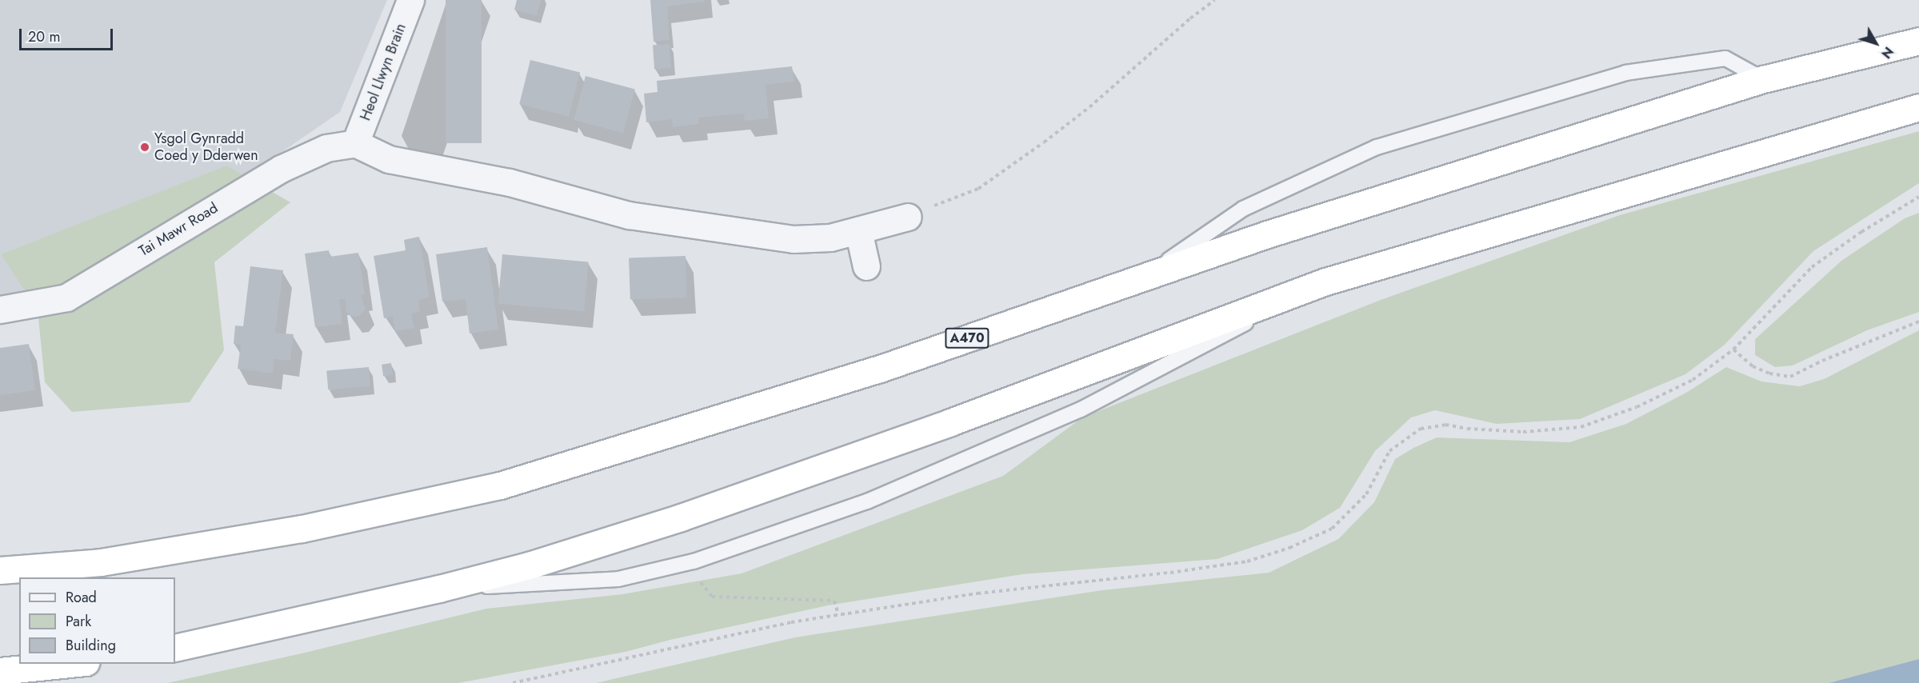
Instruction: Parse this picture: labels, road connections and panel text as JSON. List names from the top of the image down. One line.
{"streets":{"highway":["A470"],"street":["Heol Llwyn Brain","Tai Mawr Road"]},"crossings":[["Heol Llwyn Brain","Tai Mawr Road"]],"places":["Ysgol Gynradd Coed y Dderwen"],"legend":["Road","Park","Building"],"scale_bar":"20 m","north":"bottom right"}
